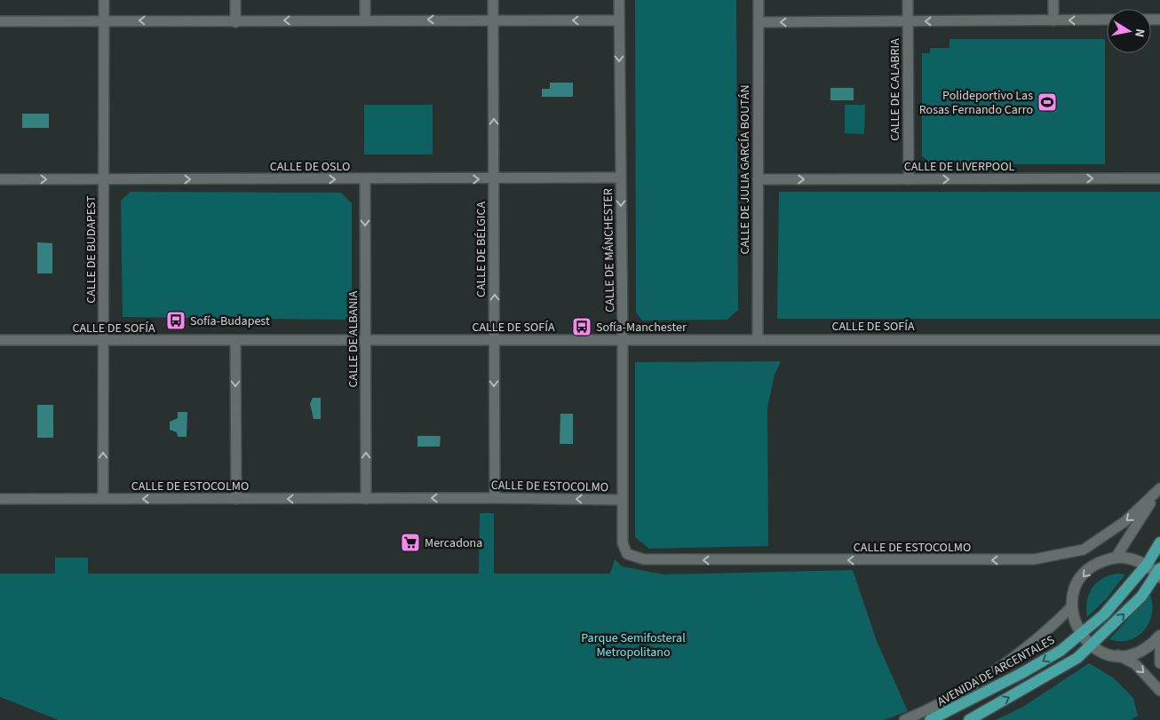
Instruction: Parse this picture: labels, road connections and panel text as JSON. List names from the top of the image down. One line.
{"streets":{"main road":["AVENIDA DE ARCENTALES"],"street":["CALLE DE CALABRIA","CALLE DE OSLO","CALLE DE LIVERPOOL","CALLE DE JULIA GARCÍA BOUTÁN","CALLE DE BUDAPEST","CALLE DE BÉLGICA","CALLE DE MÁNCHESTER","CALLE DE SOFÍA","CALLE DE ALBANIA","CALLE DE ESTOCOLMO"]},"crossings":[["CALLE DE CALABRIA","CALLE DE LIVERPOOL"],["CALLE DE OSLO","CALLE DE BUDAPEST"],["CALLE DE OSLO","CALLE DE BÉLGICA"],["CALLE DE OSLO","CALLE DE MÁNCHESTER"],["CALLE DE OSLO","CALLE DE ALBANIA"],["CALLE DE LIVERPOOL","CALLE DE JULIA GARCÍA BOUTÁN"],["CALLE DE JULIA GARCÍA BOUTÁN","CALLE DE SOFÍA"],["CALLE DE BUDAPEST","CALLE DE SOFÍA"],["CALLE DE BUDAPEST","CALLE DE ESTOCOLMO"],["CALLE DE BÉLGICA","CALLE DE SOFÍA"],["CALLE DE BÉLGICA","CALLE DE ESTOCOLMO"],["CALLE DE MÁNCHESTER","CALLE DE SOFÍA"],["CALLE DE MÁNCHESTER","CALLE DE ESTOCOLMO"],["CALLE DE SOFÍA","CALLE DE ALBANIA"],["CALLE DE ALBANIA","CALLE DE ESTOCOLMO"]],"one_way":["CALLE DE OSLO","CALLE DE LIVERPOOL","CALLE DE MÁNCHESTER","CALLE DE ESTOCOLMO"],"parks":["Parque Semifosteral Metropolitano"],"places":{"sports":["Polideportivo Las Rosas Fernando Carro"],"bus stop":["Sofía-Budapest","Sofía-Manchester"],"supermarket":["Mercadona"]},"north":"right"}
